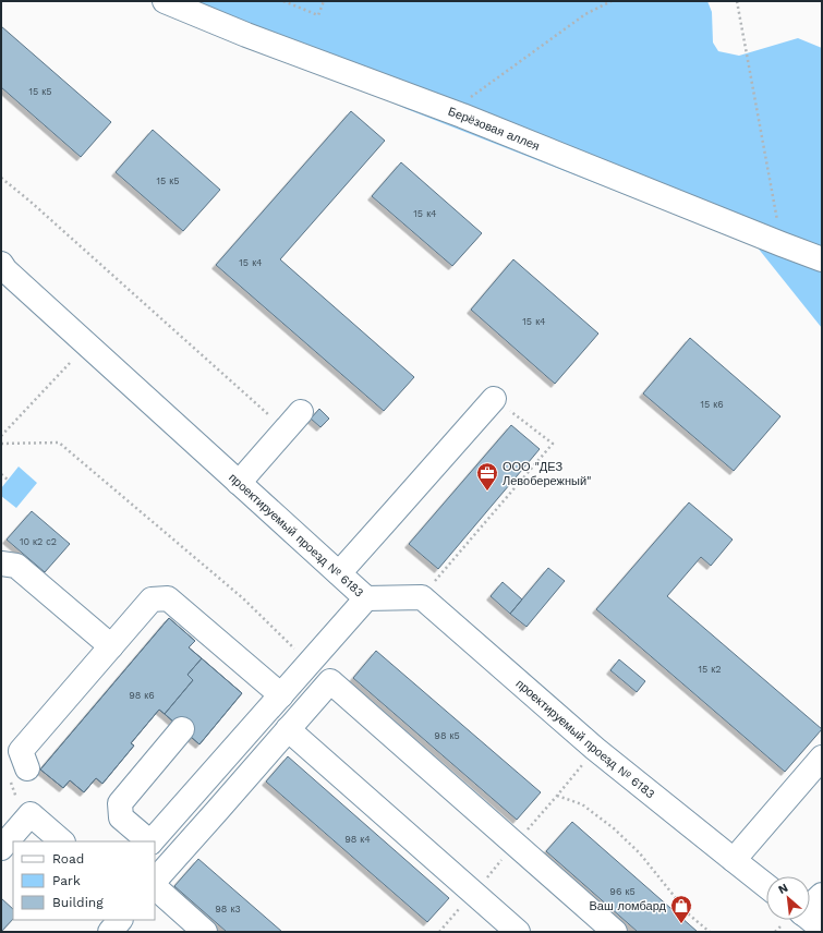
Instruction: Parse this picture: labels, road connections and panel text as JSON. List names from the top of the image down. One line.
{"streets":{"street":["Берёзовая аллея","проектируемый проезд № 6183"]},"places":{"office":["ООО \"ДЕЗ Левобережный\""],"shop":["Ваш ломбард"]},"house_numbers":["15 к5","15 к5","15 к4","15 к4","15 к4","15 к6","10 к2 с2","15 к2","98 к6","98 к5","98 к4","96 к5","98 к3"],"legend":["Road","Park","Building"],"north":"top left"}
